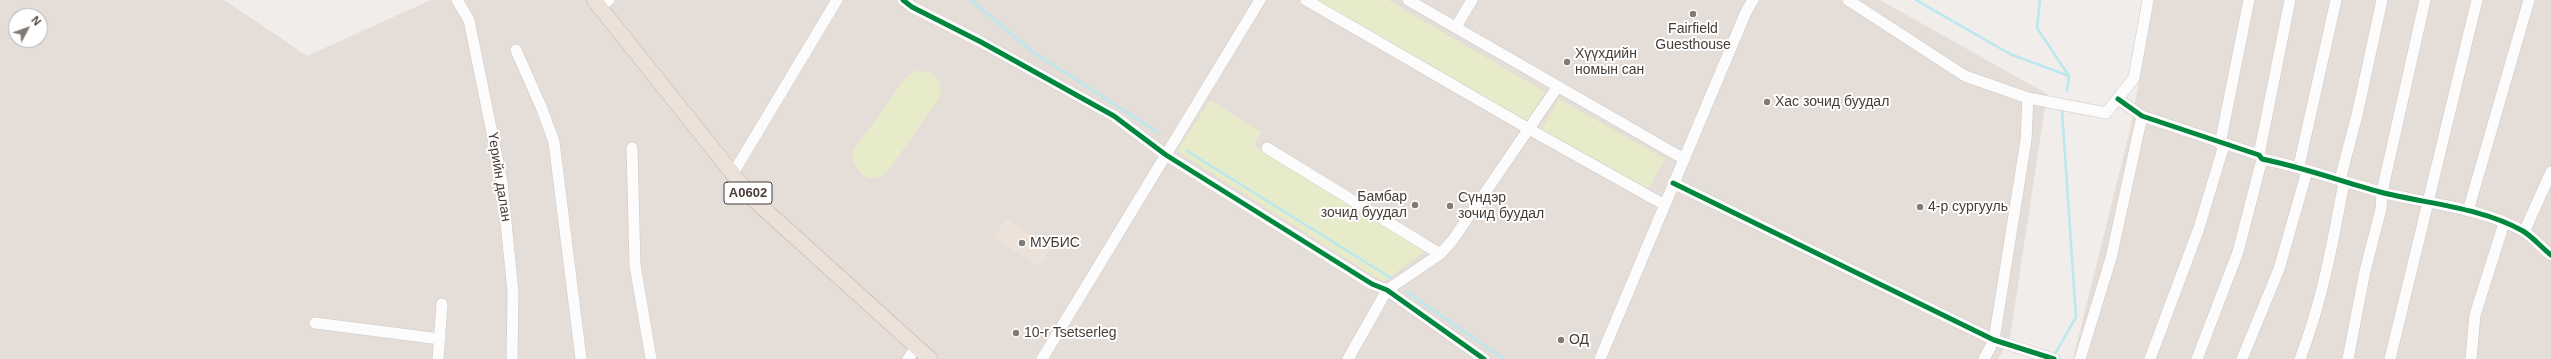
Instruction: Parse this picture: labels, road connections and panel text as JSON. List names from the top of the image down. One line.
{"streets":{"highway":["A0602"],"street":["Үерийн далан"]},"places":["Fairfield Guesthouse","Хүүхдийн номын сан","Хас зочид буудал","Бамбар зочид буудал","Сүндэр зочид буудал","4-р сургууль","МУБИС","10-r Tsetserleg","ОД"],"north":"top right"}
